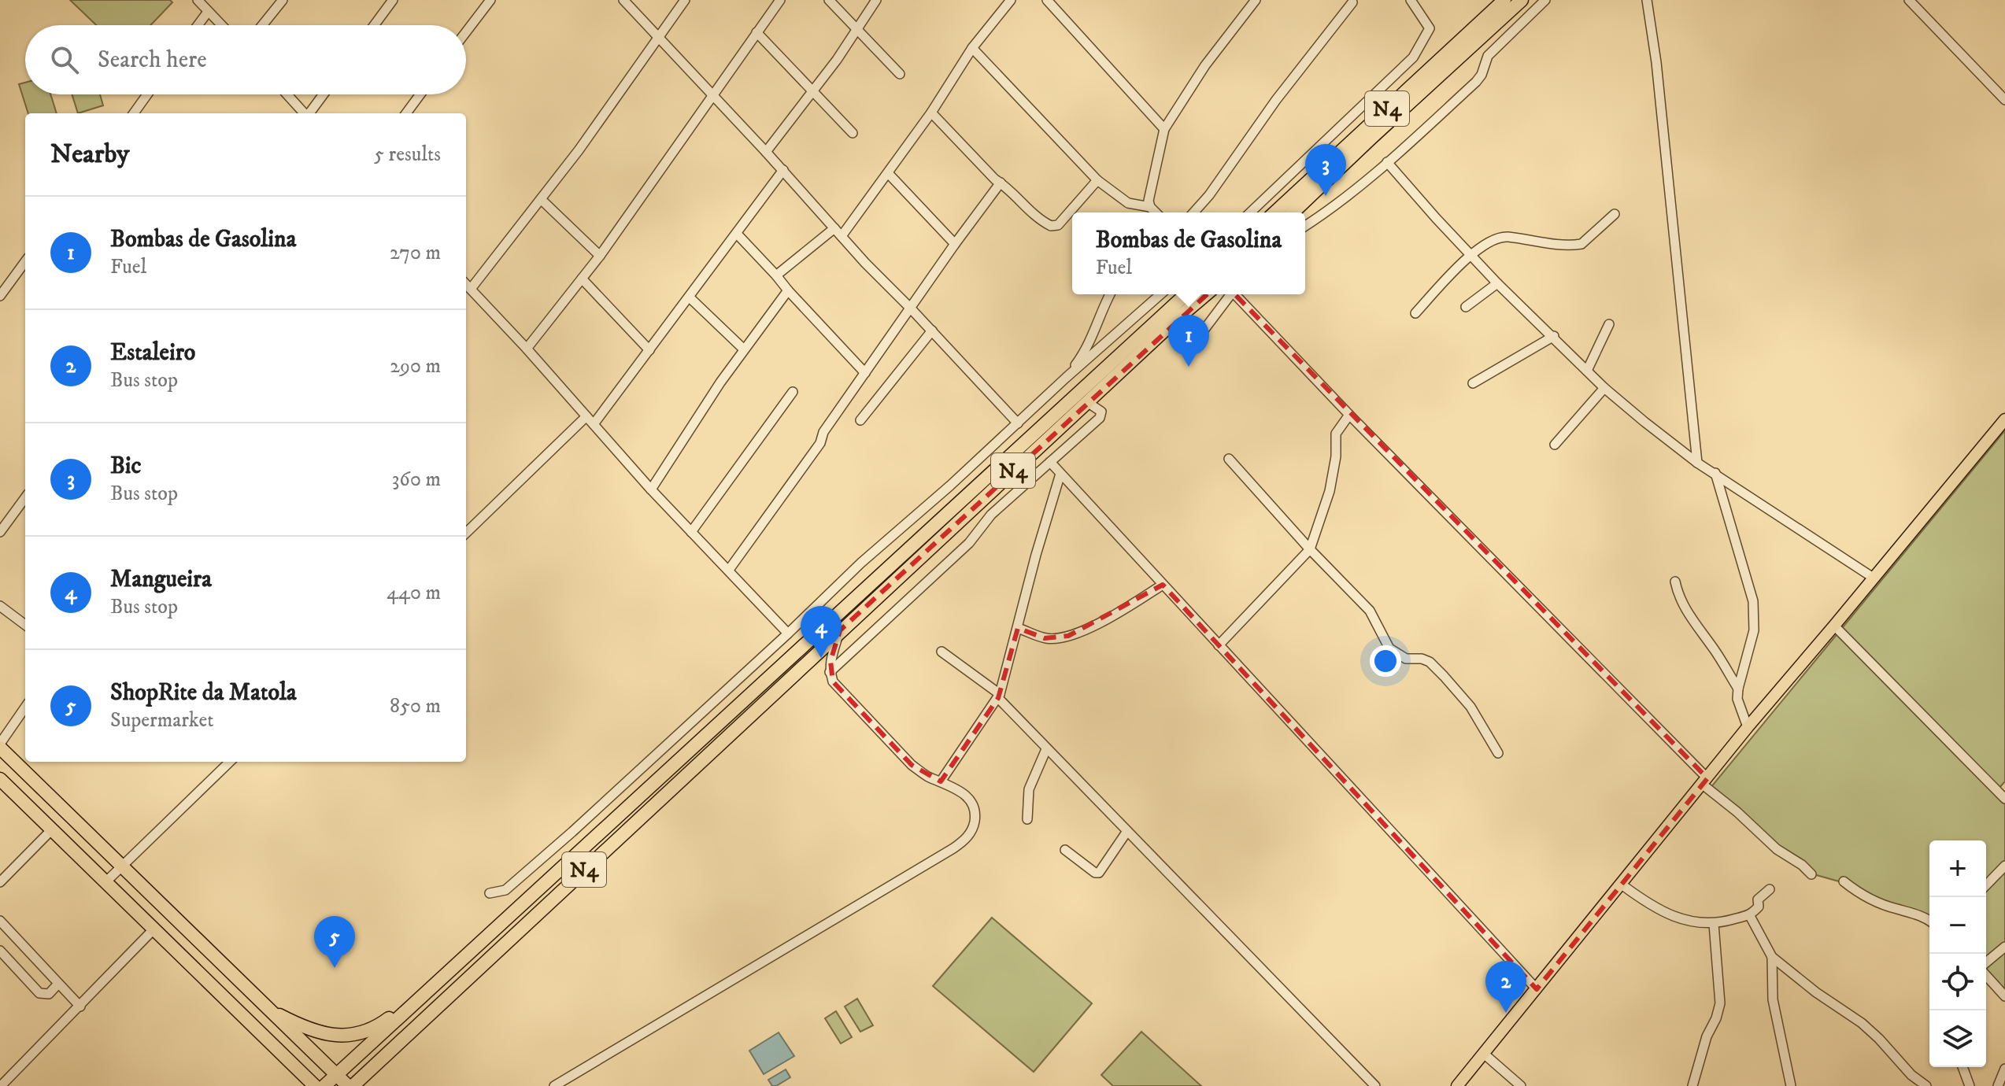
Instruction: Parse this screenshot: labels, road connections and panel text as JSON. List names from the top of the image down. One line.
{"streets":{"highway":["N4"]},"page":{"search":"Search here","heading":["Nearby","5 results"],"pins":["3","1","4","5","2"],"list":[{"mark":"1","name":"Bombas de Gasolina","note":"Fuel","value":"270 m"},{"mark":"2","name":"Estaleiro","note":"Bus stop","value":"290 m"},{"mark":"3","name":"Bic","note":"Bus stop","value":"360 m"},{"mark":"4","name":"Mangueira","note":"Bus stop","value":"440 m"},{"mark":"5","name":"ShopRite da Matola","note":"Supermarket","value":"850 m"}],"popup":["Bombas de Gasolina","Fuel"],"map_buttons":["+","−"]}}
